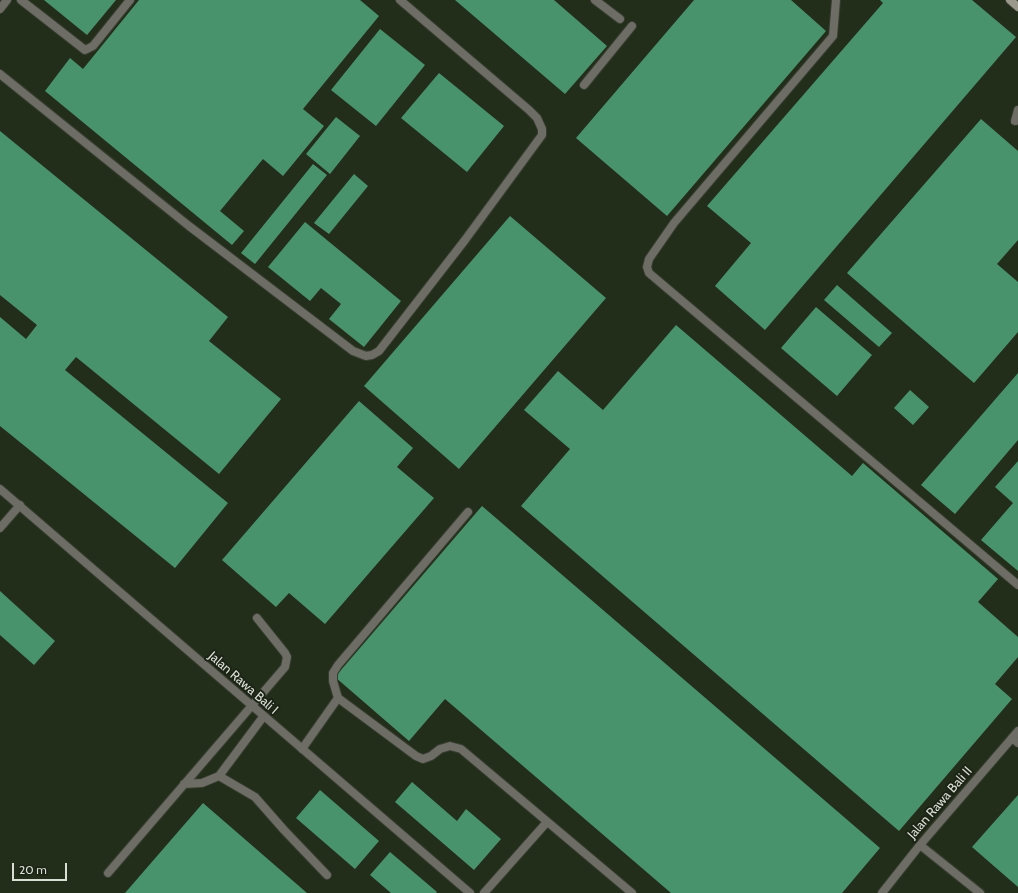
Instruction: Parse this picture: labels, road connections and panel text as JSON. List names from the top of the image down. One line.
{"streets":{"street":["Jalan Rawa Bali I","Jalan Rawa Bali II"]},"scale_bar":"20 m"}
